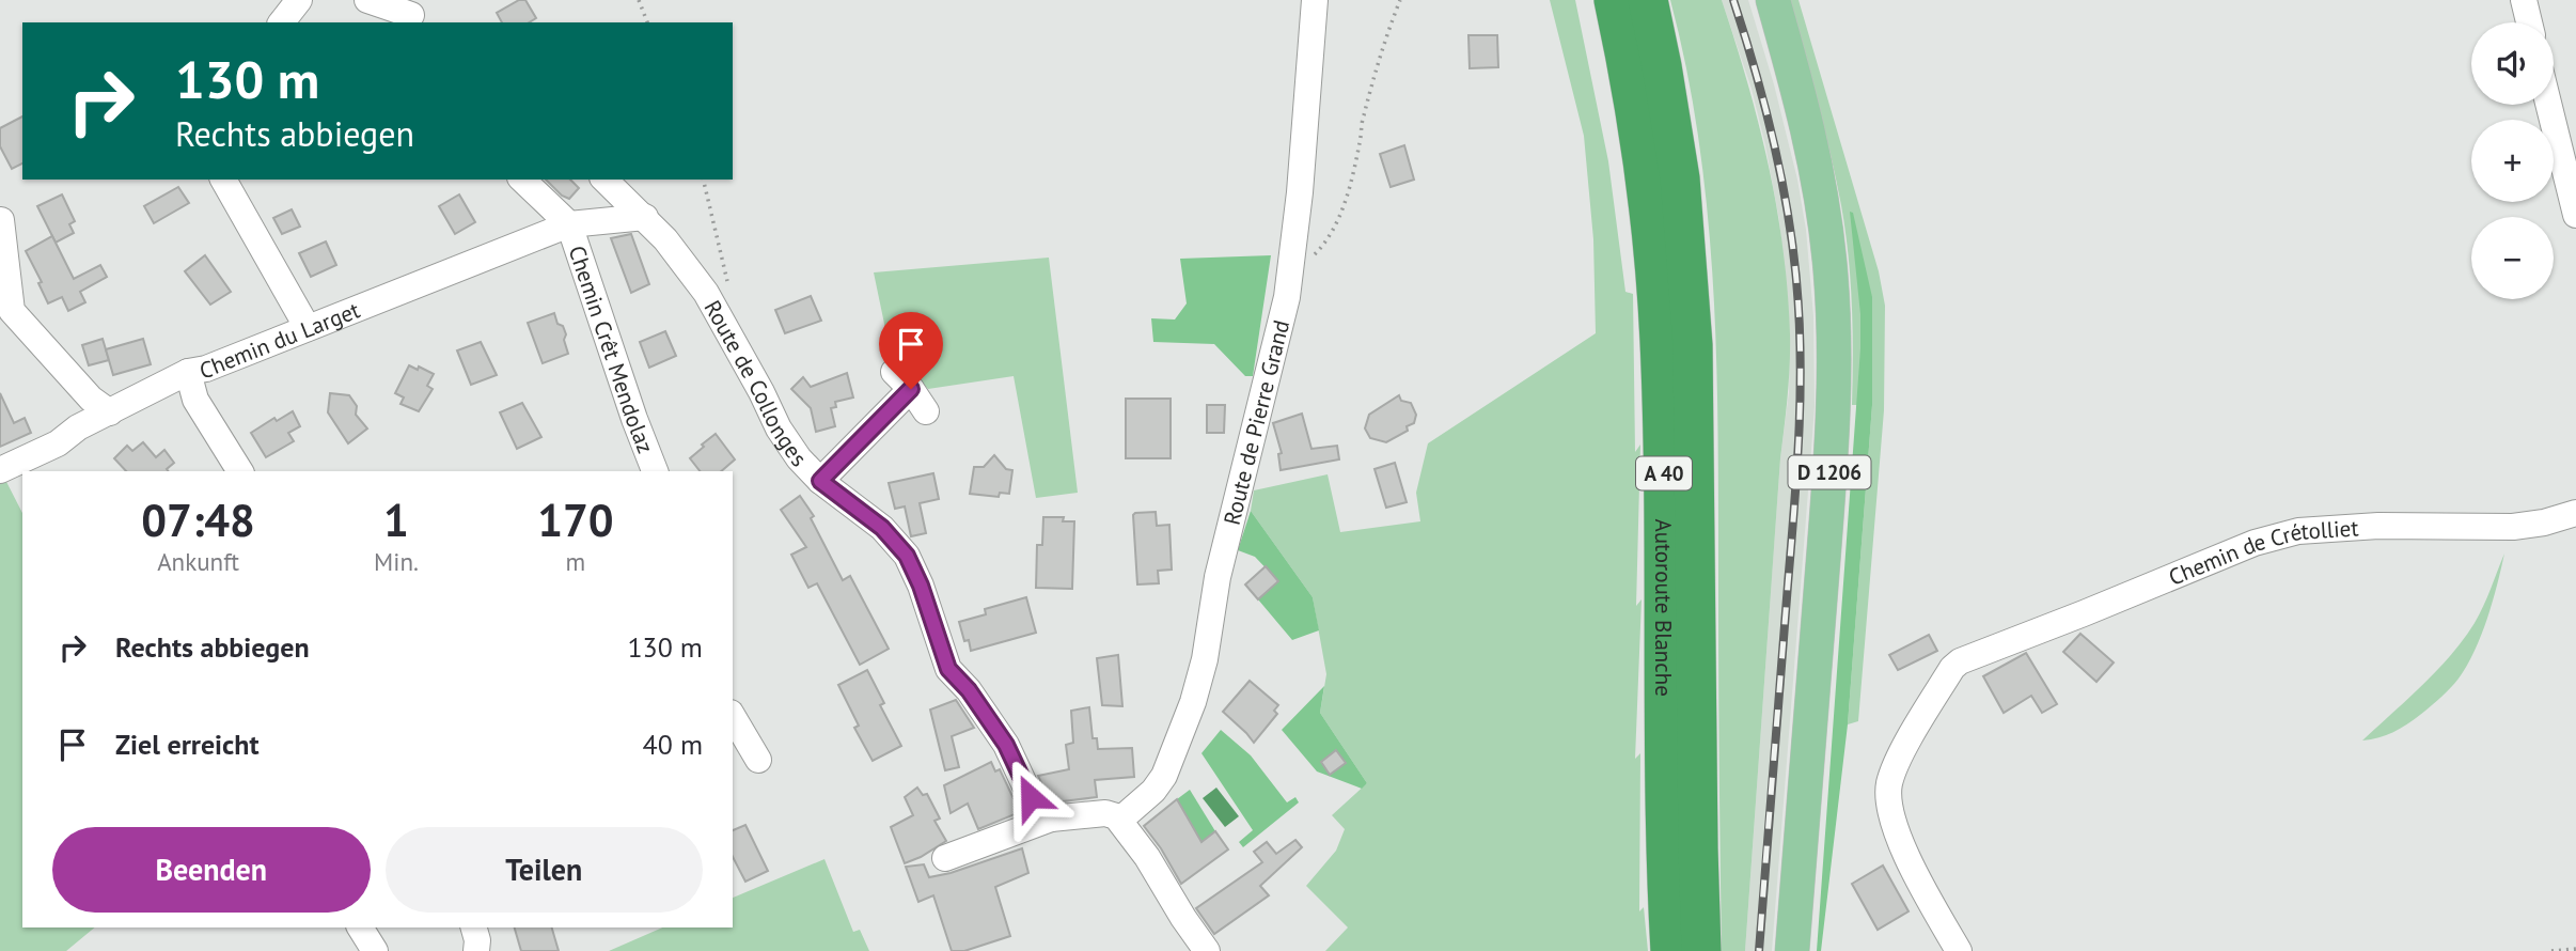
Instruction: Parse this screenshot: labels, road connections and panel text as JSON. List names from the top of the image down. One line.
{"streets":{"highway":["A 40","Autoroute Blanche"],"main road":["D 1206"],"street":["Chemin du Larget","Chemin Crêt Mendolaz","Route de Collonges","Route de Pierre Grand","Chemin de Crétolliet"]},"crossings":[["Chemin du Larget","Chemin Crêt Mendolaz"],["Chemin du Larget","Route de Collonges"]],"page":{"map_buttons":["+","−"],"turn":["130 m","Rechts abbiegen"],"eta":["07:48","Ankunft","1","Min.","170","m"],"list":[{"name":"Rechts abbiegen","value":"130 m"},{"name":"Ziel erreicht","value":"40 m"}],"buttons":["Beenden","Teilen"]}}
